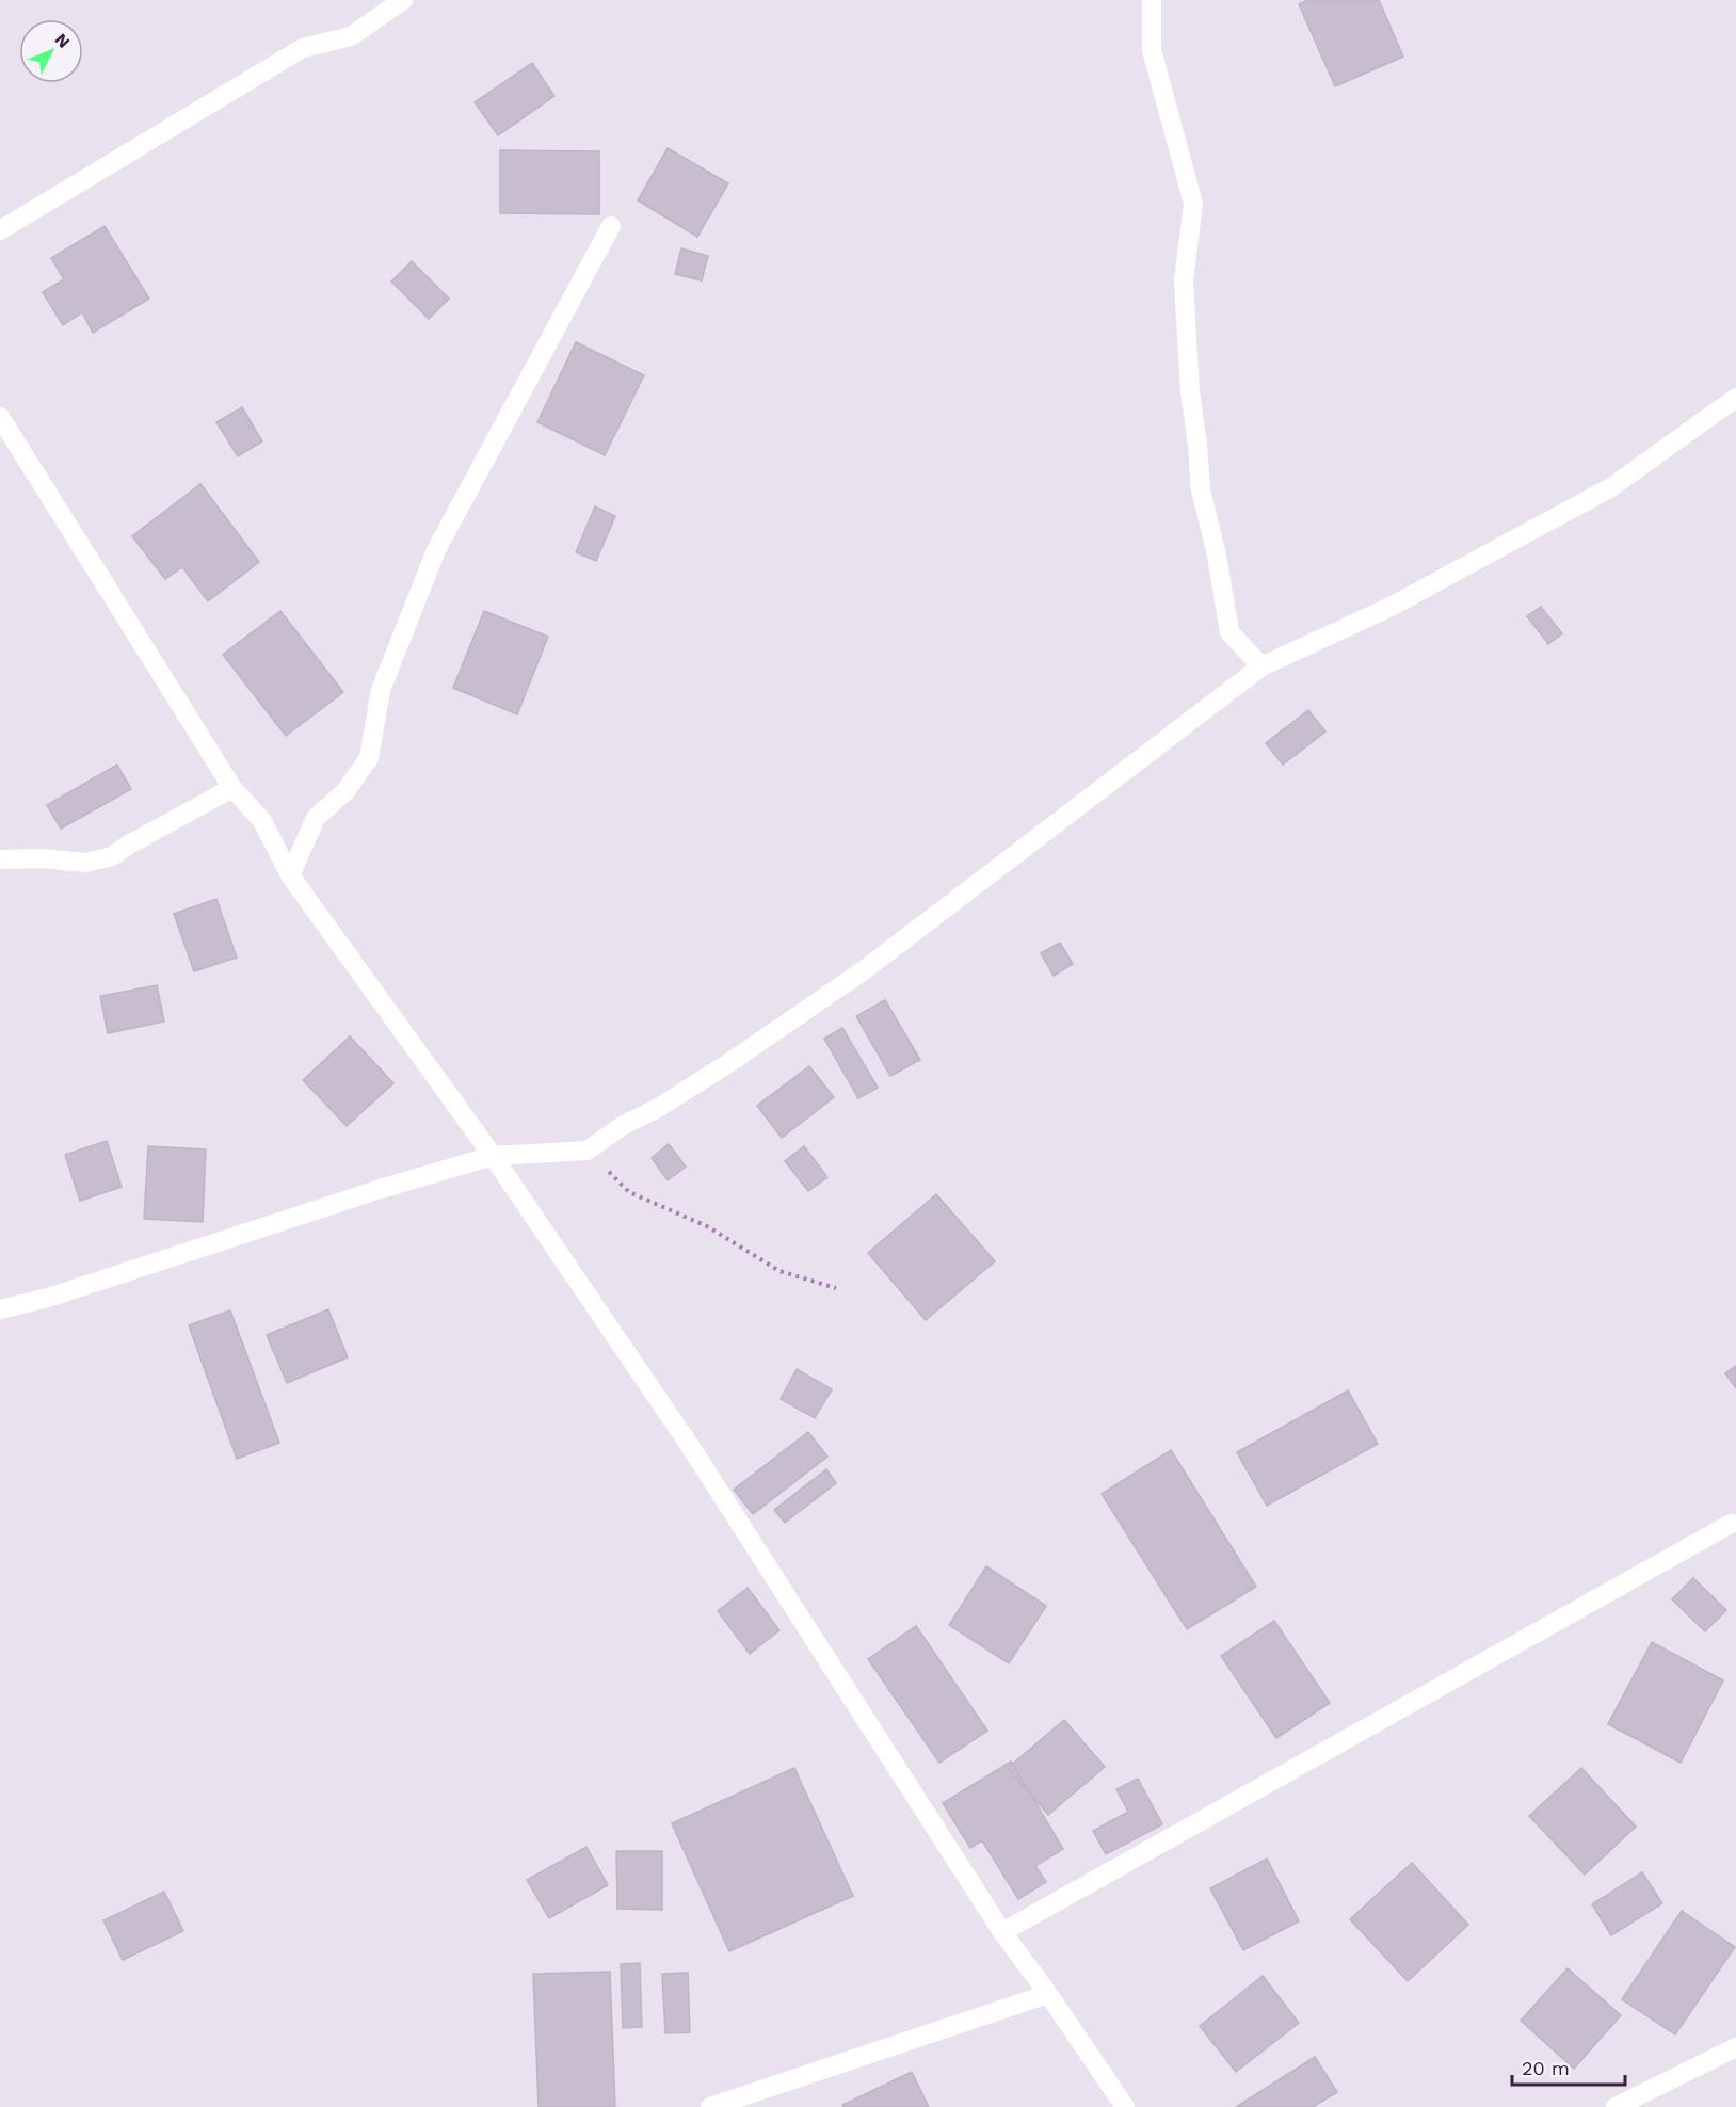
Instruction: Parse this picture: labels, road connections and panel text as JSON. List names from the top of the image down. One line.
{"scale_bar":"20 m","north":"top right"}
